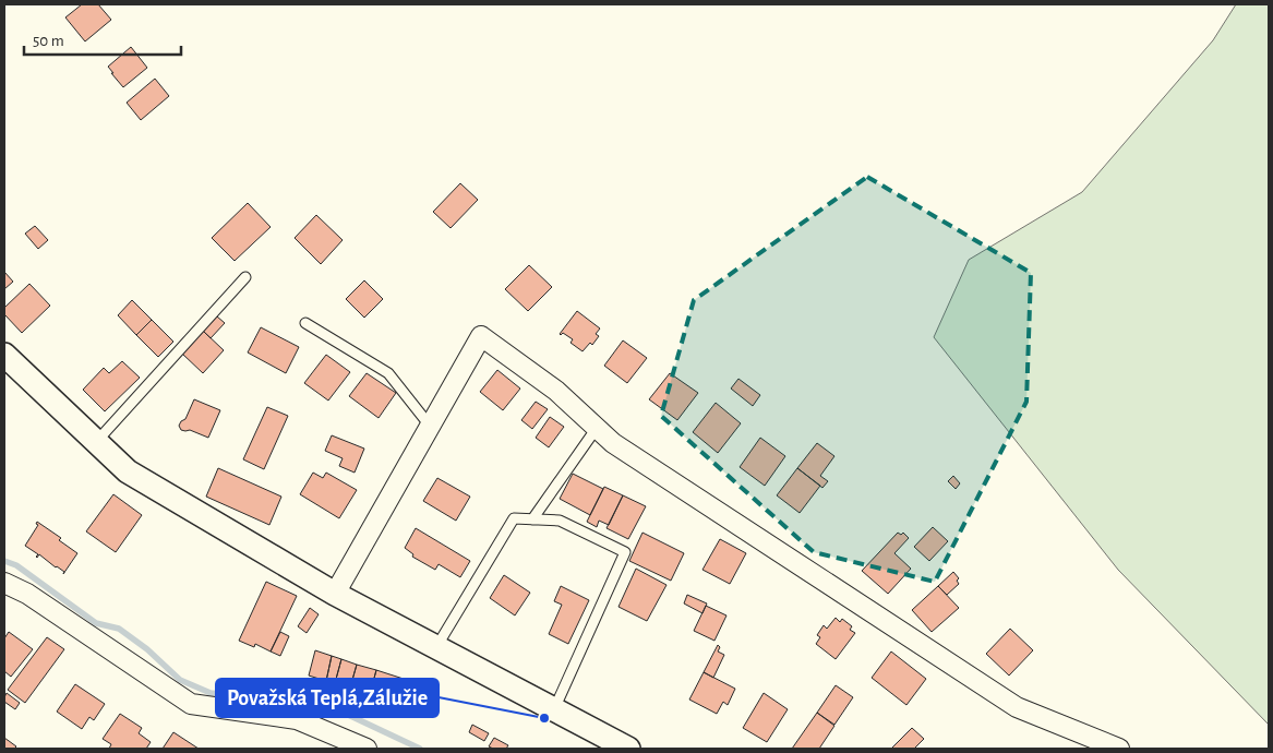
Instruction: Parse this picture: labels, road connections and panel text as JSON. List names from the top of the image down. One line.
{"places":["Považská Teplá,Zálužie"],"scale_bar":"50 m"}
